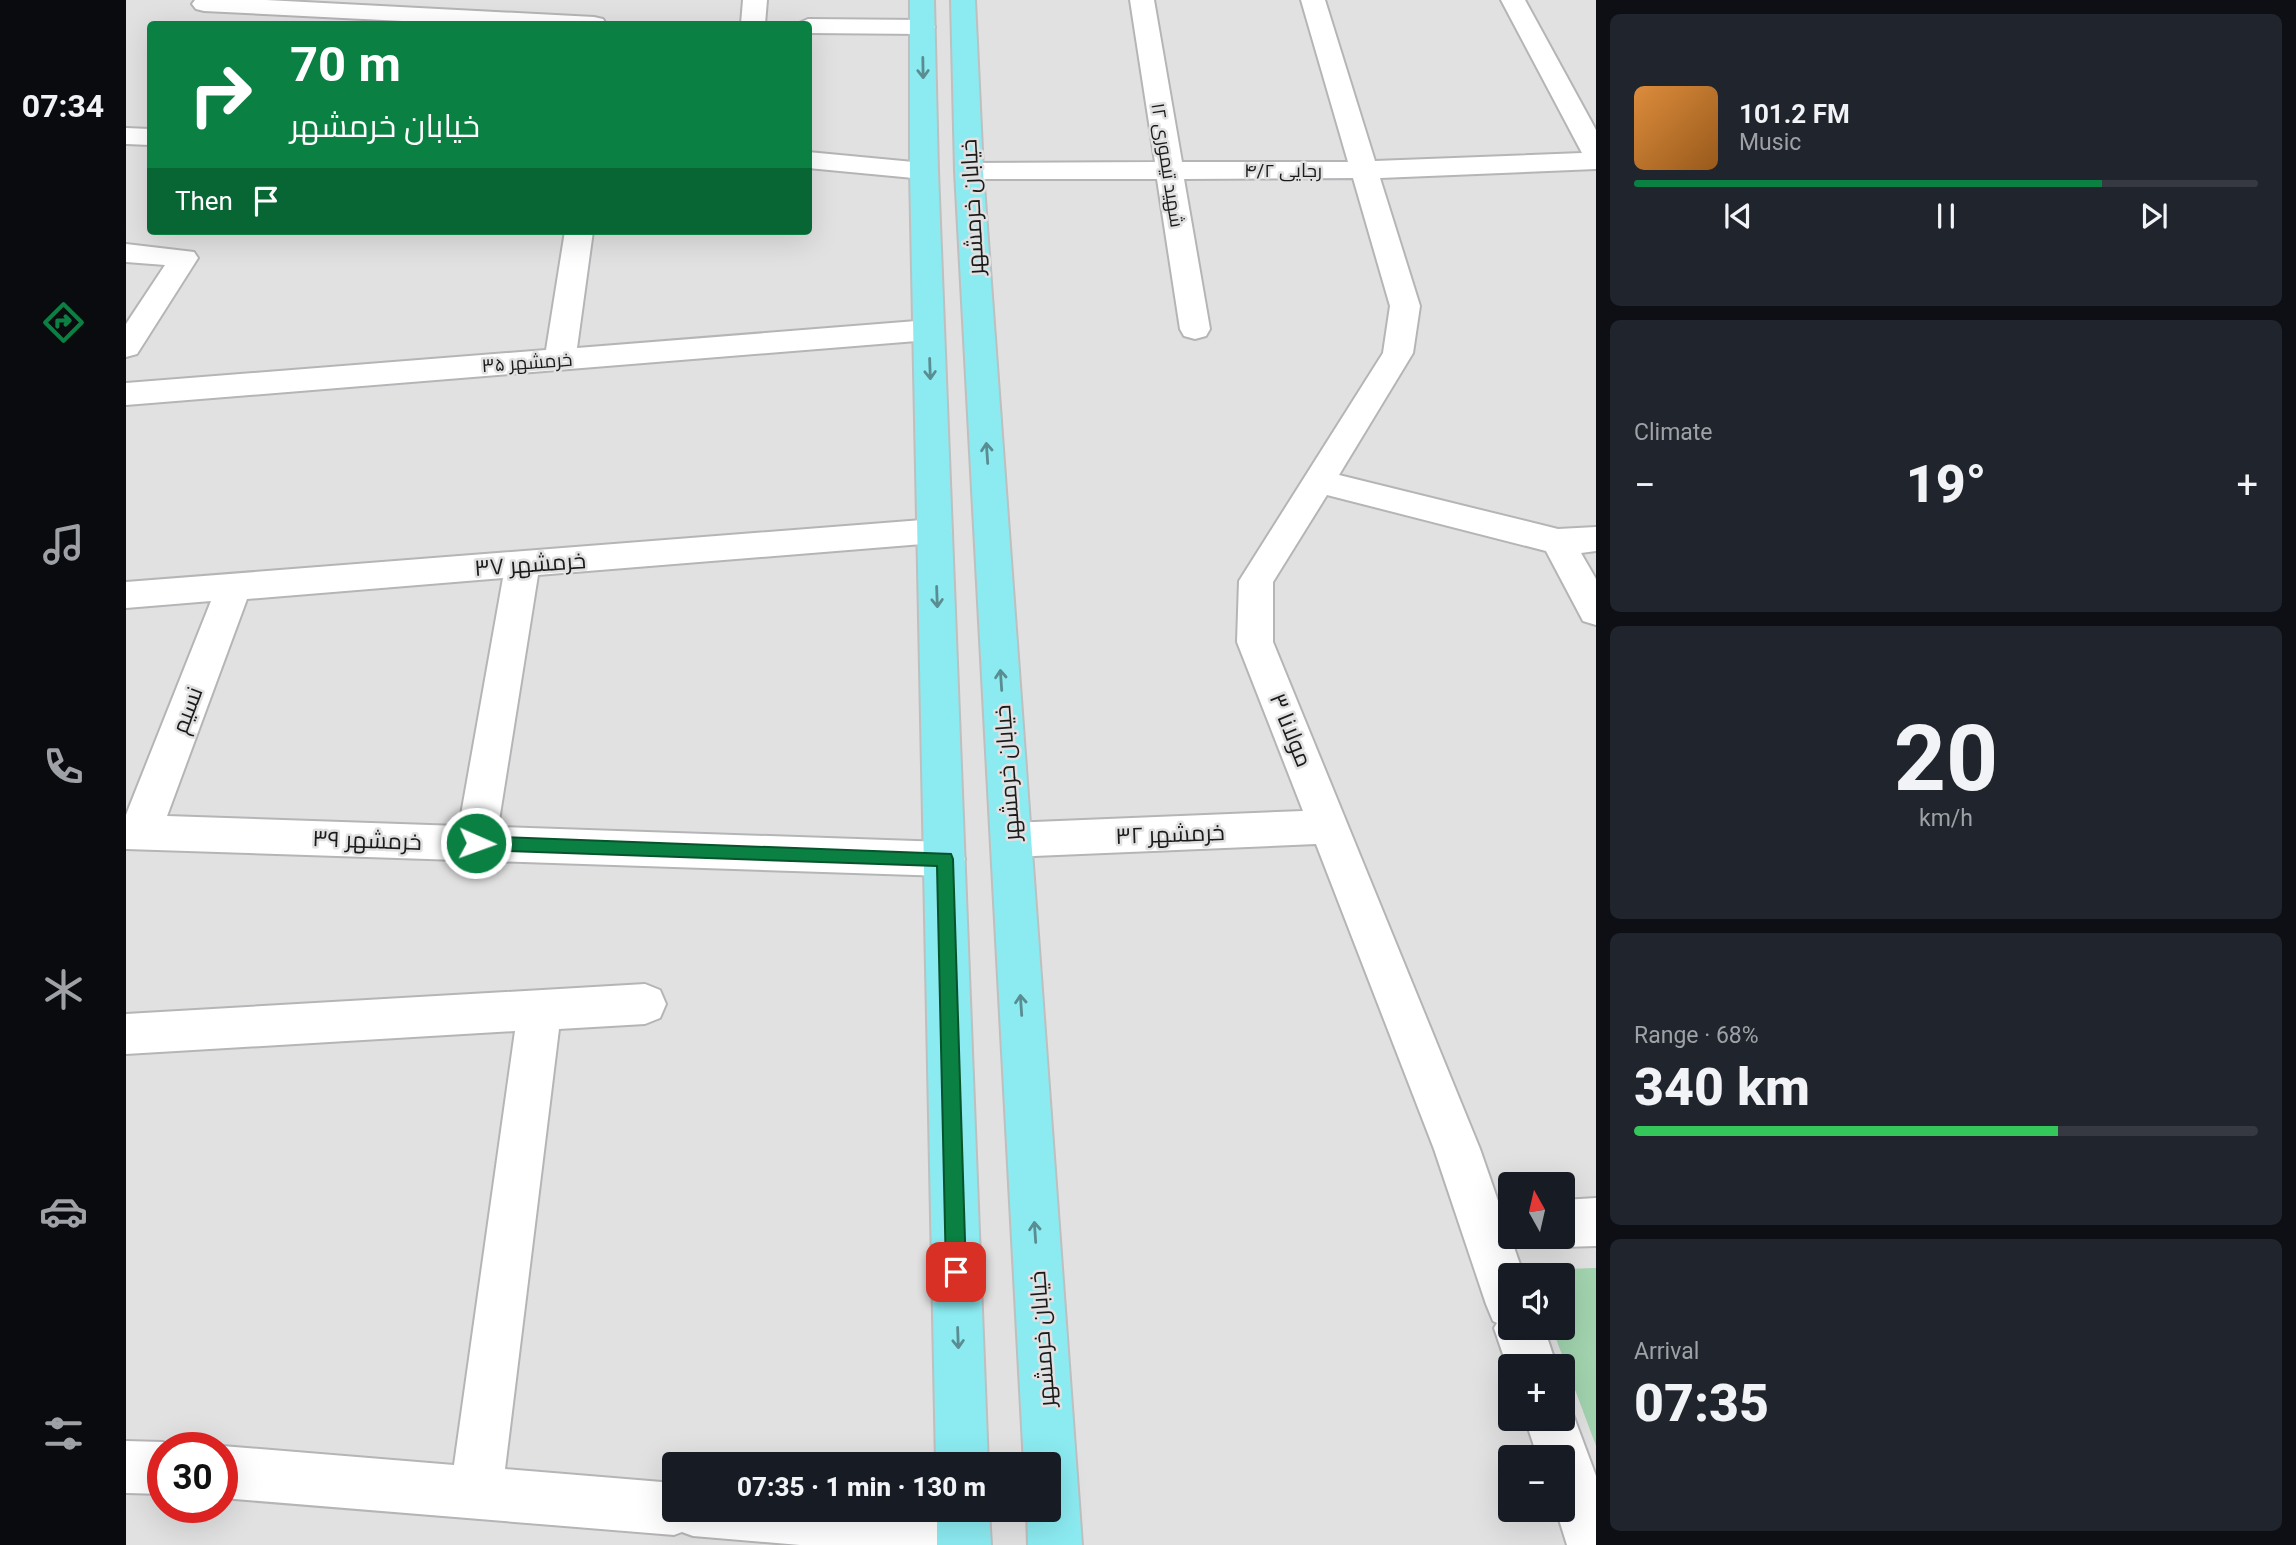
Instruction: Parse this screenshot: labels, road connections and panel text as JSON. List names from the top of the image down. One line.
{"streets":{"main road":["خیابان خرمشهر"],"street":["شهید تیموری ۱۲","رجایی ۴/۲","خرمشهر ۳۵","خرمشهر ۳۷","نسیم","مولانا ۳","خرمشهر ۳۲","خرمشهر ۳۹"]},"crossings":[["شهید تیموری ۱۲","رجایی ۴/۲"],["رجایی ۴/۲","خیابان خرمشهر"],["رجایی ۴/۲","مولانا ۳"],["خیابان خرمشهر","خرمشهر ۳۵"],["خیابان خرمشهر","خرمشهر ۳۷"],["خیابان خرمشهر","خرمشهر ۳۲"],["خیابان خرمشهر","خرمشهر ۳۹"],["خرمشهر ۳۷","نسیم"],["نسیم","خرمشهر ۳۹"],["مولانا ۳","خرمشهر ۳۲"]],"north":"top","page":{"tabs":"07:34","turn":["70 m","خیابان خرمشهر"],"song":["101.2 FM","Music"],"then":"Then","tile":["Climate",["20","km/h"],["Range · 68%","340 km"],["Arrival","07:35"]],"heat":["−","19°","+"],"map_buttons":["+","−"],"limit":"30","trip":"07:35 · 1 min · 130 m"}}
